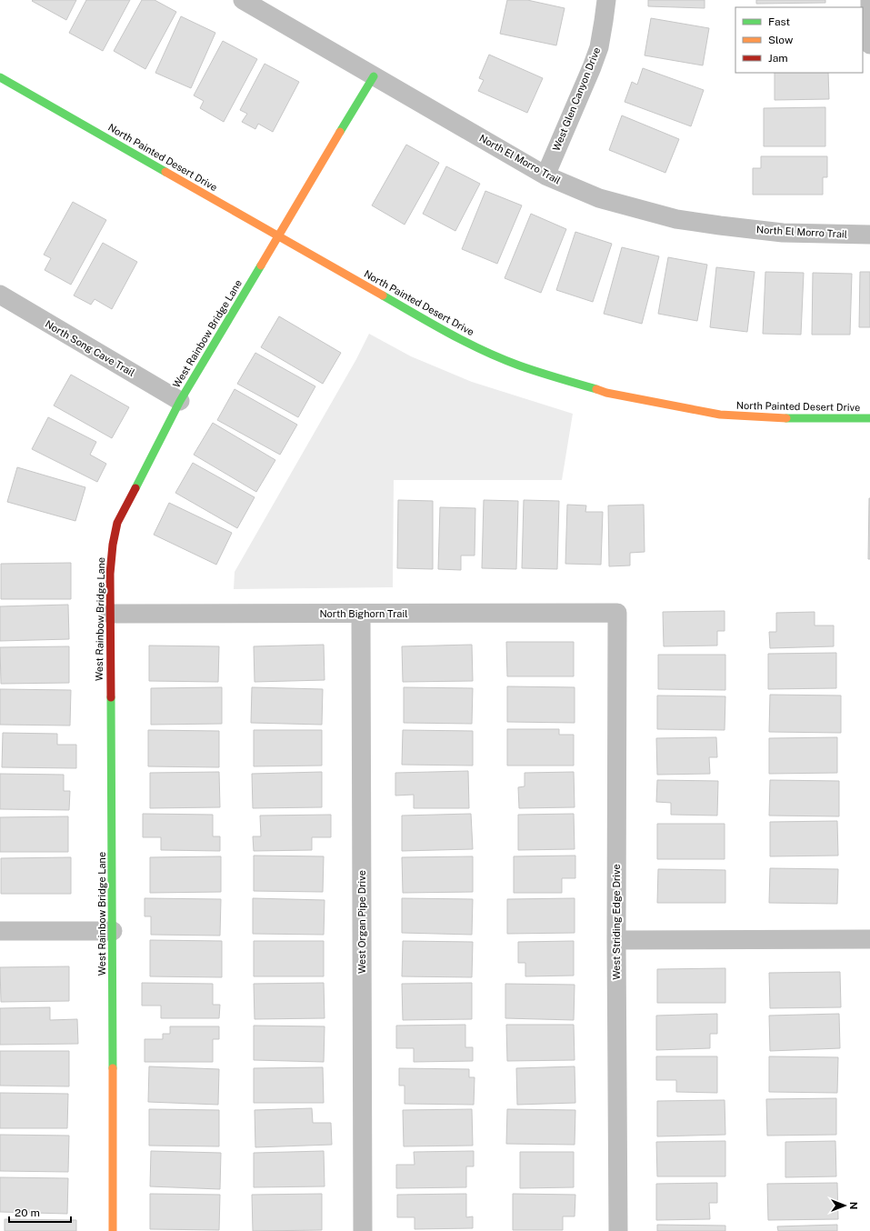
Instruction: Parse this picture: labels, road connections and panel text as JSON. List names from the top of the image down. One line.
{"streets":{"street":["West Glen Canyon Drive","North Painted Desert Drive","North El Morro Trail","West Rainbow Bridge Lane","North Song Cave Trail","North Bighorn Trail","West Organ Pipe Drive","West Striding Edge Drive"]},"crossings":[["West Glen Canyon Drive","North El Morro Trail"],["North Painted Desert Drive","West Rainbow Bridge Lane"],["North El Morro Trail","West Rainbow Bridge Lane"],["West Rainbow Bridge Lane","North Song Cave Trail"],["West Rainbow Bridge Lane","North Bighorn Trail"],["North Bighorn Trail","West Organ Pipe Drive"],["North Bighorn Trail","West Striding Edge Drive"]],"legend":["Fast","Slow","Jam"],"scale_bar":"20 m","north":"right"}
